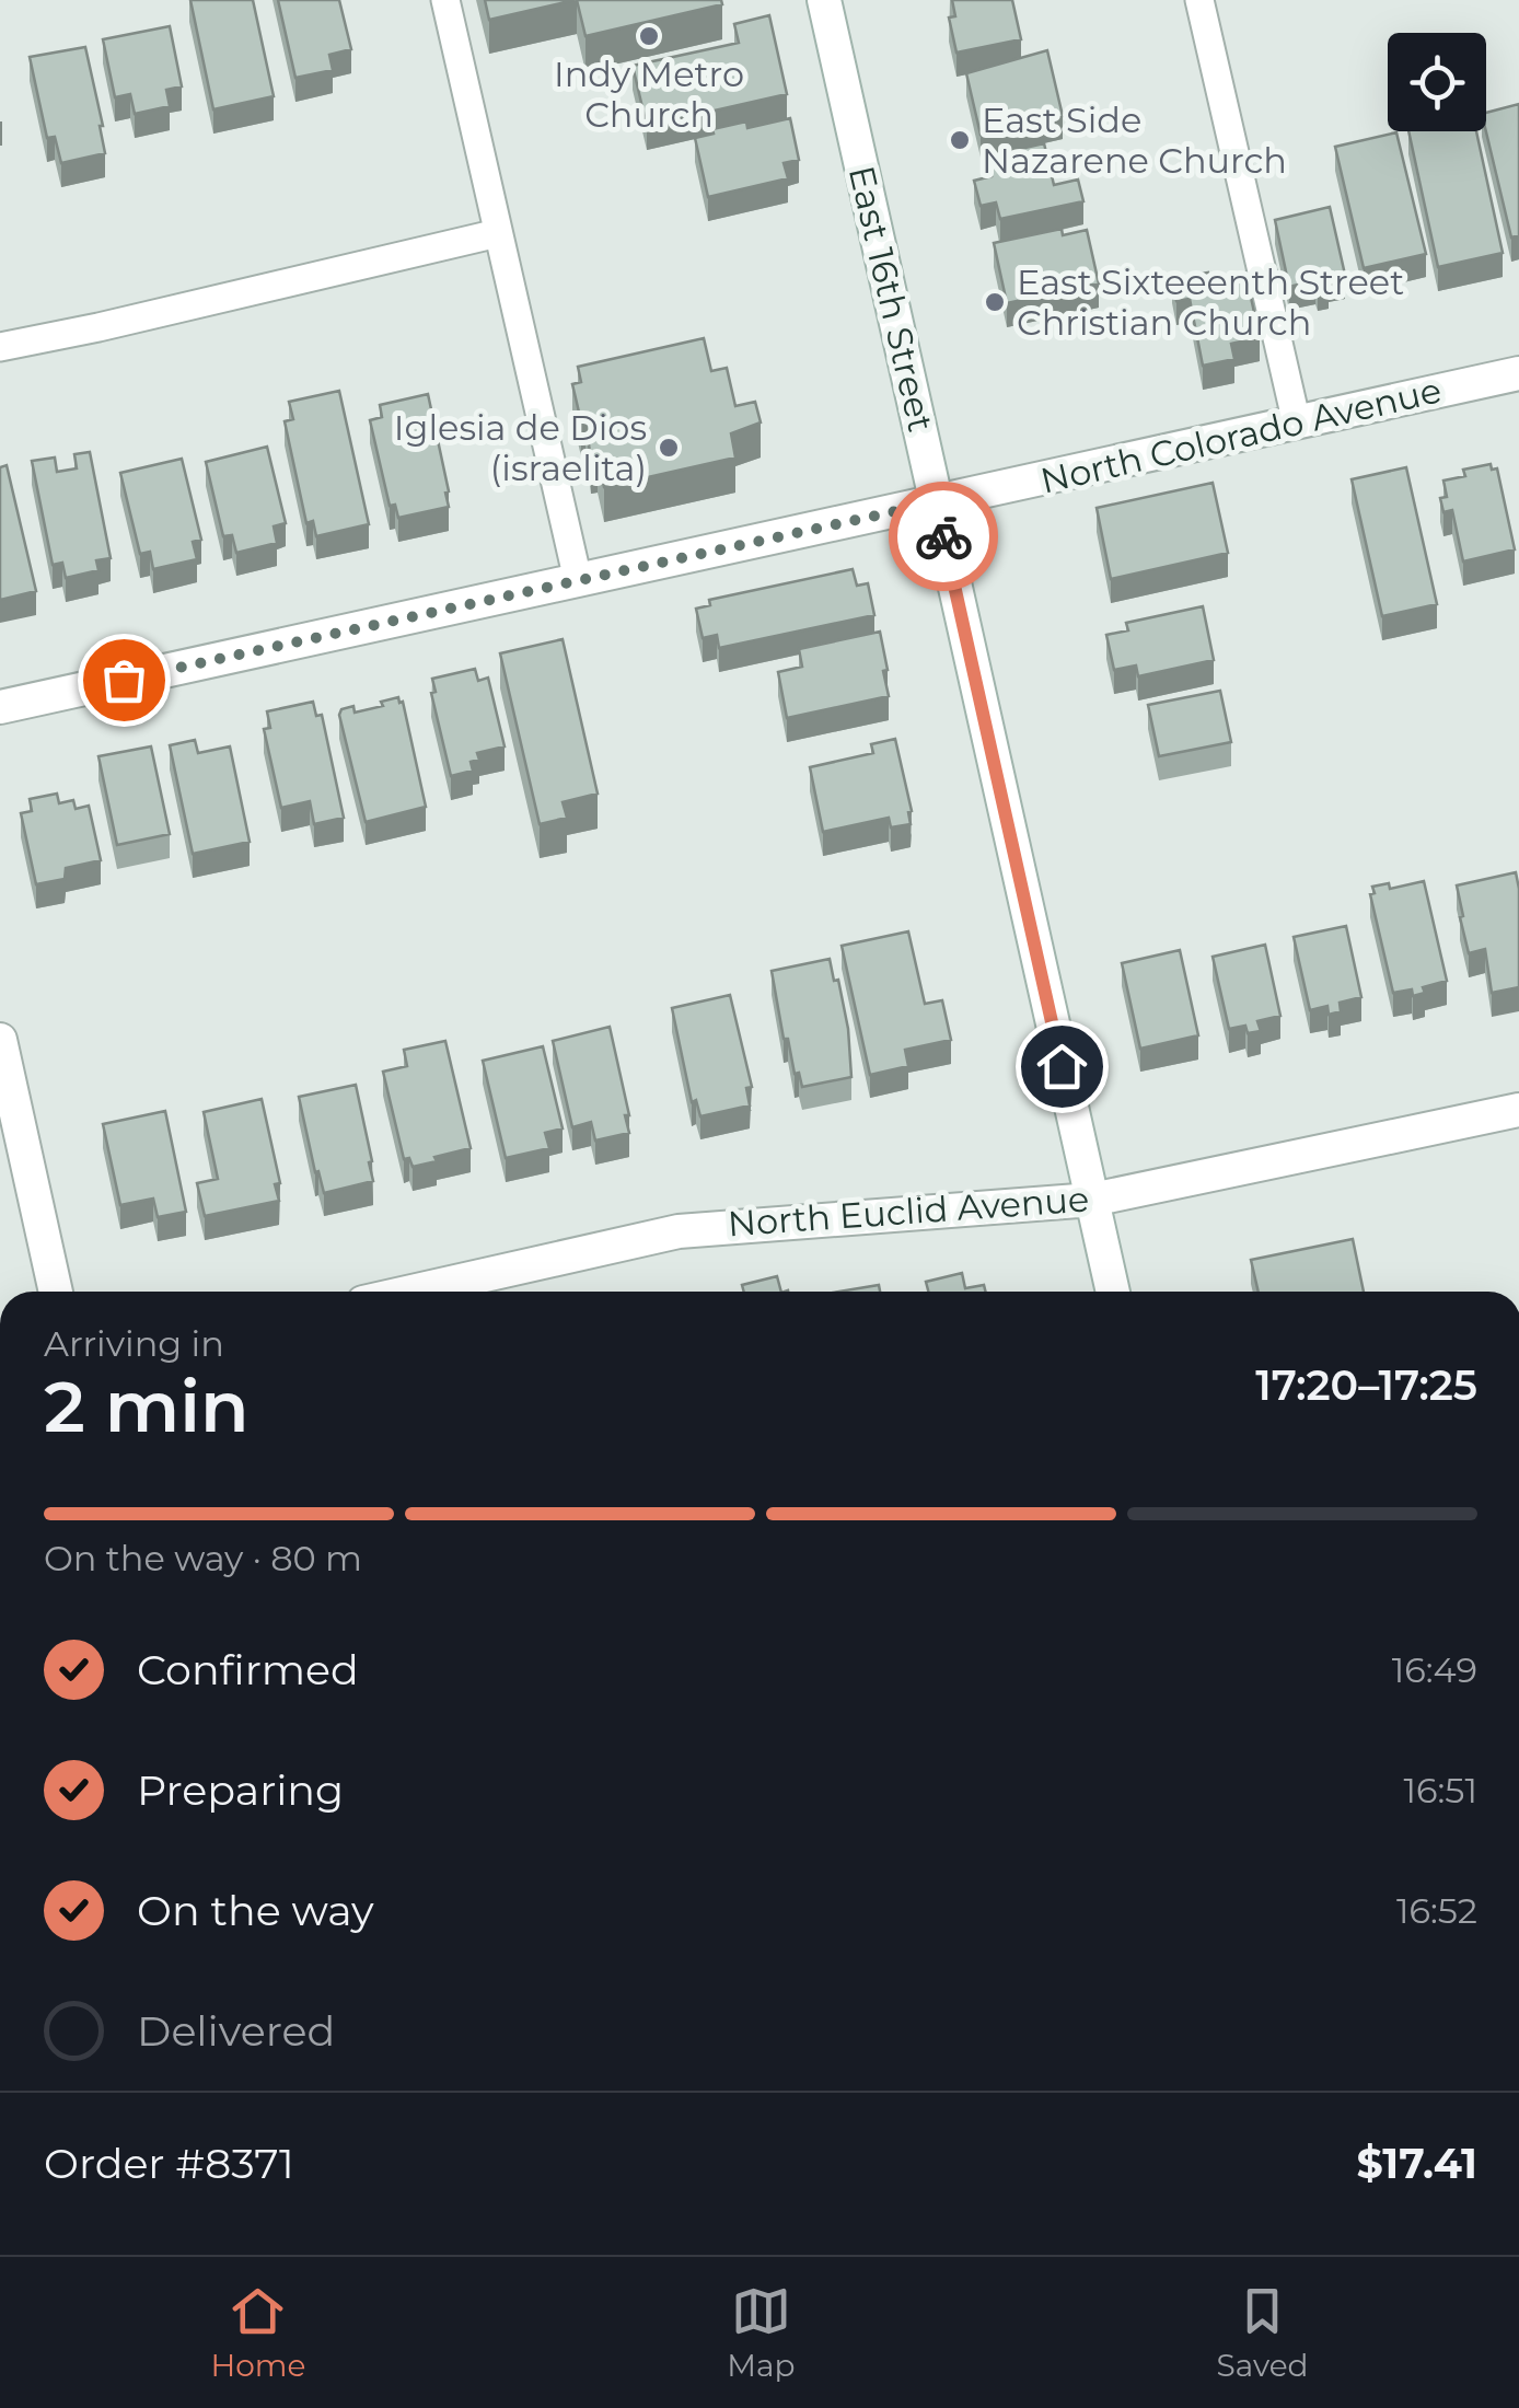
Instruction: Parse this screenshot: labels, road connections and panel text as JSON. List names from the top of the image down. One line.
{"streets":{"street":["East 16th Street","North Colorado Avenue","North Euclid Avenue"]},"crossings":[["East 16th Street","North Colorado Avenue"],["East 16th Street","North Euclid Avenue"]],"places":["Indy Metro Church","East Side Nazarene Church","East Sixteeenth Street Christian Church","Iglesia de Dios (israelita)"],"page":{"heading":["2 min","Arriving in","17:20–17:25"],"panel":["Order #8371","$17.41"],"bar":"On the way · 80 m","list":[["Confirmed","16:49"],["Preparing","16:51"],["On the way","16:52"],"Delivered"],"tabs":["Home","Map","Saved"]}}
